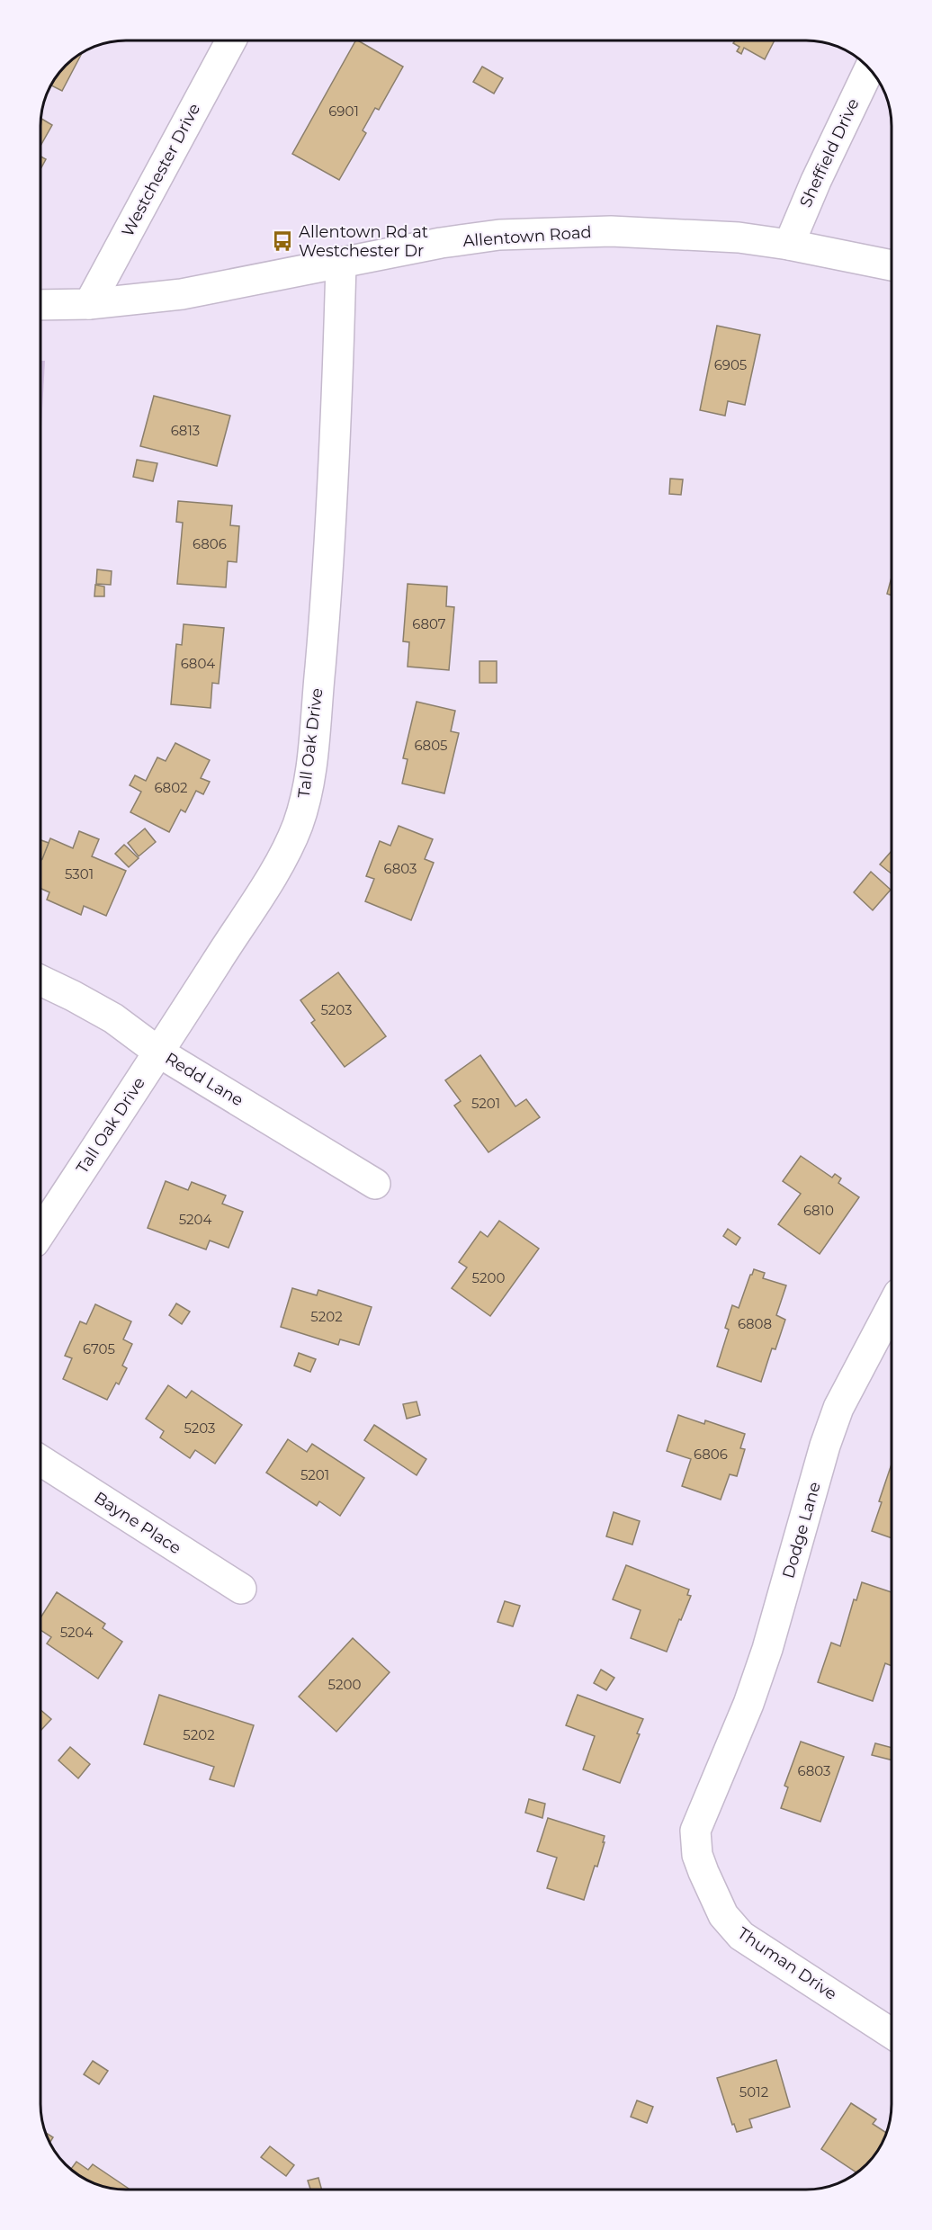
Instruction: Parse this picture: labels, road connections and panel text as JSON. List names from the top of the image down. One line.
{"streets":{"street":["Sheffield Drive","Westchester Drive","Allentown Road","Tall Oak Drive","Redd Lane","Bayne Place","Dodge Lane","Thuman Drive"]},"crossings":[["Sheffield Drive","Allentown Road"],["Westchester Drive","Allentown Road"],["Allentown Road","Tall Oak Drive"],["Tall Oak Drive","Redd Lane"],["Dodge Lane","Thuman Drive"]],"places":{"bus stop":["Allentown Rd at Westchester Dr"]},"house_numbers":["6901","6905","6813","6806","6807","6804","6805","6802","6803","5301","5203","5201","6810","5204","5200","5202","6808","6705","5203","6806","5201","5204","5200","5202","6803","5012"]}
